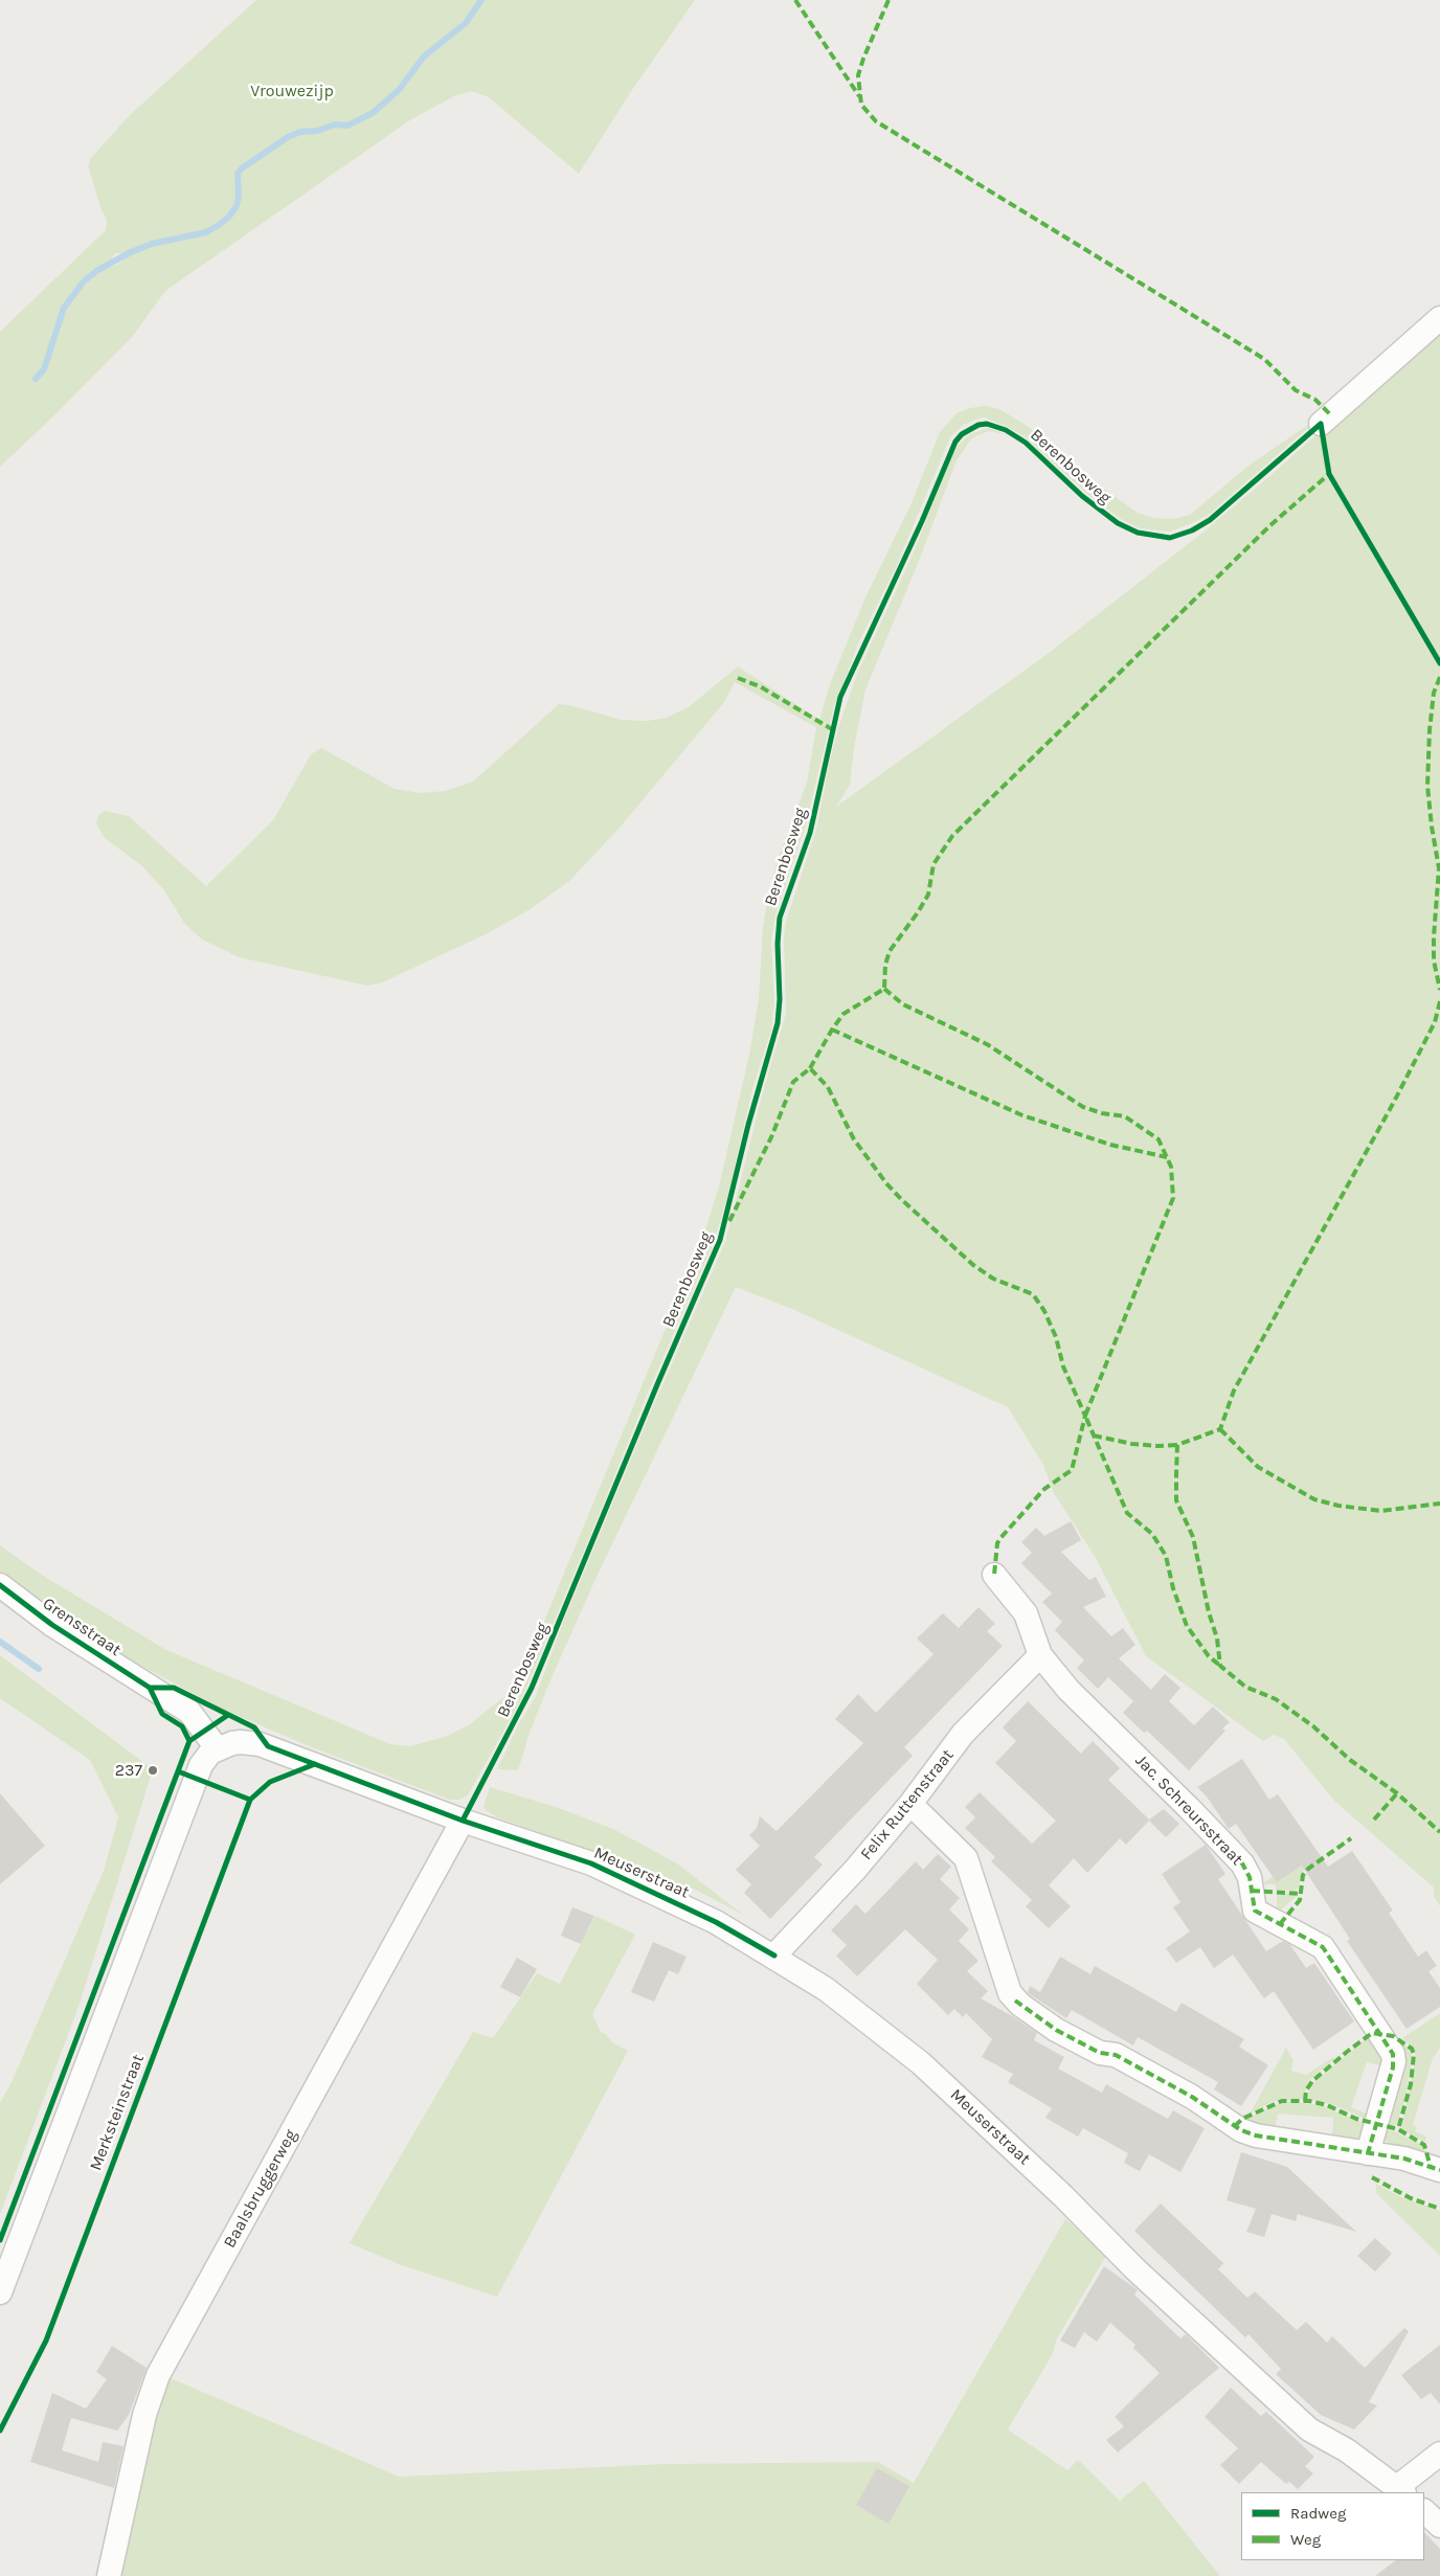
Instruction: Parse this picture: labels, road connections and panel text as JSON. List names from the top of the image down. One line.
{"streets":{"street":["Grensstraat","Felix Ruttenstraat","Jac. Schreursstraat","Meuserstraat","Baalsbruggerweg"],"cycle path":["Berenbosweg","Merksteinstraat"]},"crossings":[["Felix Ruttenstraat","Jac. Schreursstraat"],["Felix Ruttenstraat","Meuserstraat"],["Meuserstraat","Baalsbruggerweg"]],"parks":["Vrouwezijp"],"places":["237"],"legend":["Radweg","Weg"]}
